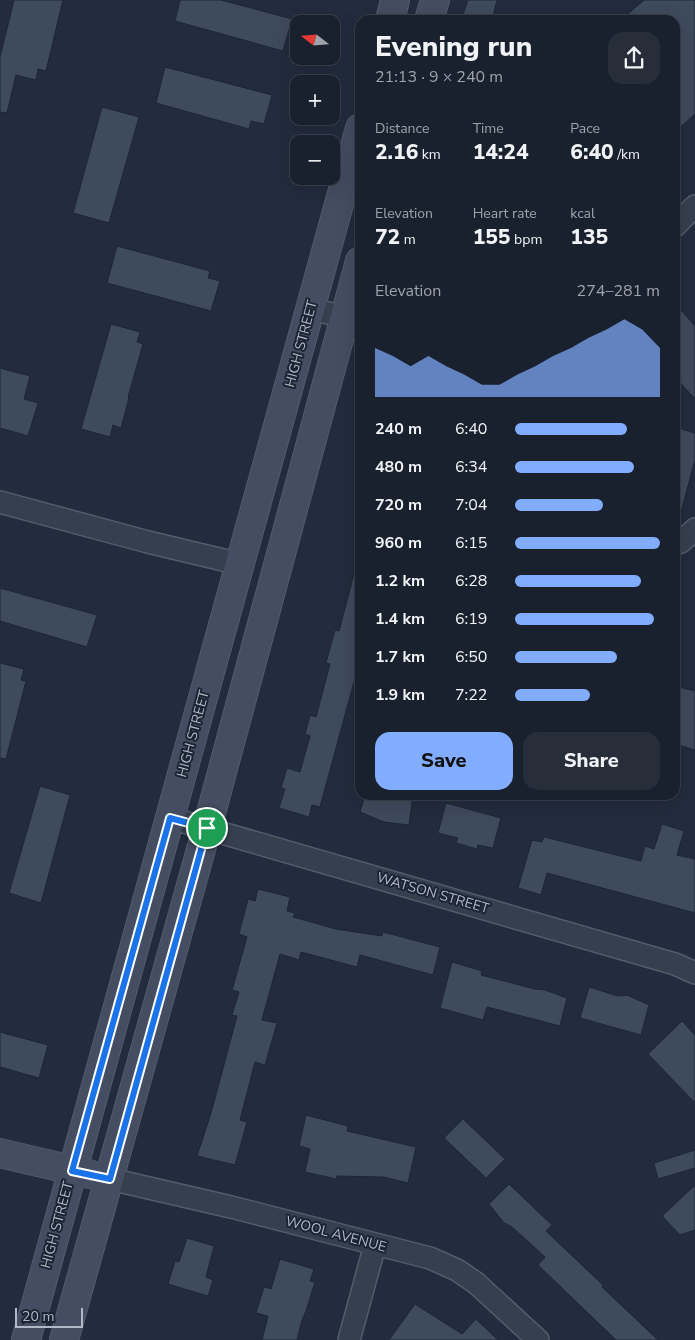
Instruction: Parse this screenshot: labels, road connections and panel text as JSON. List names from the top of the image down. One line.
{"streets":{"main road":["HIGH STREET"],"street":["WATSON STREET","WOOL AVENUE"]},"crossings":[["HIGH STREET","WATSON STREET"]],"scale_bar":"20 m","north":"left","page":{"map_buttons":["+","−"],"heading":["Evening run","21:13 · 9 × 240 m"],"stats":[["Distance","2.16 km"],["Time","14:24"],["Pace","6:40 /km"],["Elevation","72 m"],["Heart rate","155 bpm"],["kcal","135"]],"chart":["Elevation","274–281 m"],"list":[{"name":"240 m","note":"6:40"},{"name":"480 m","note":"6:34"},{"name":"720 m","note":"7:04"},{"name":"960 m","note":"6:15"},{"name":"1.2 km","note":"6:28"},{"name":"1.4 km","note":"6:19"},{"name":"1.7 km","note":"6:50"},{"name":"1.9 km","note":"7:22"}],"buttons":["Save","Share"],"scale":"20 m"}}
